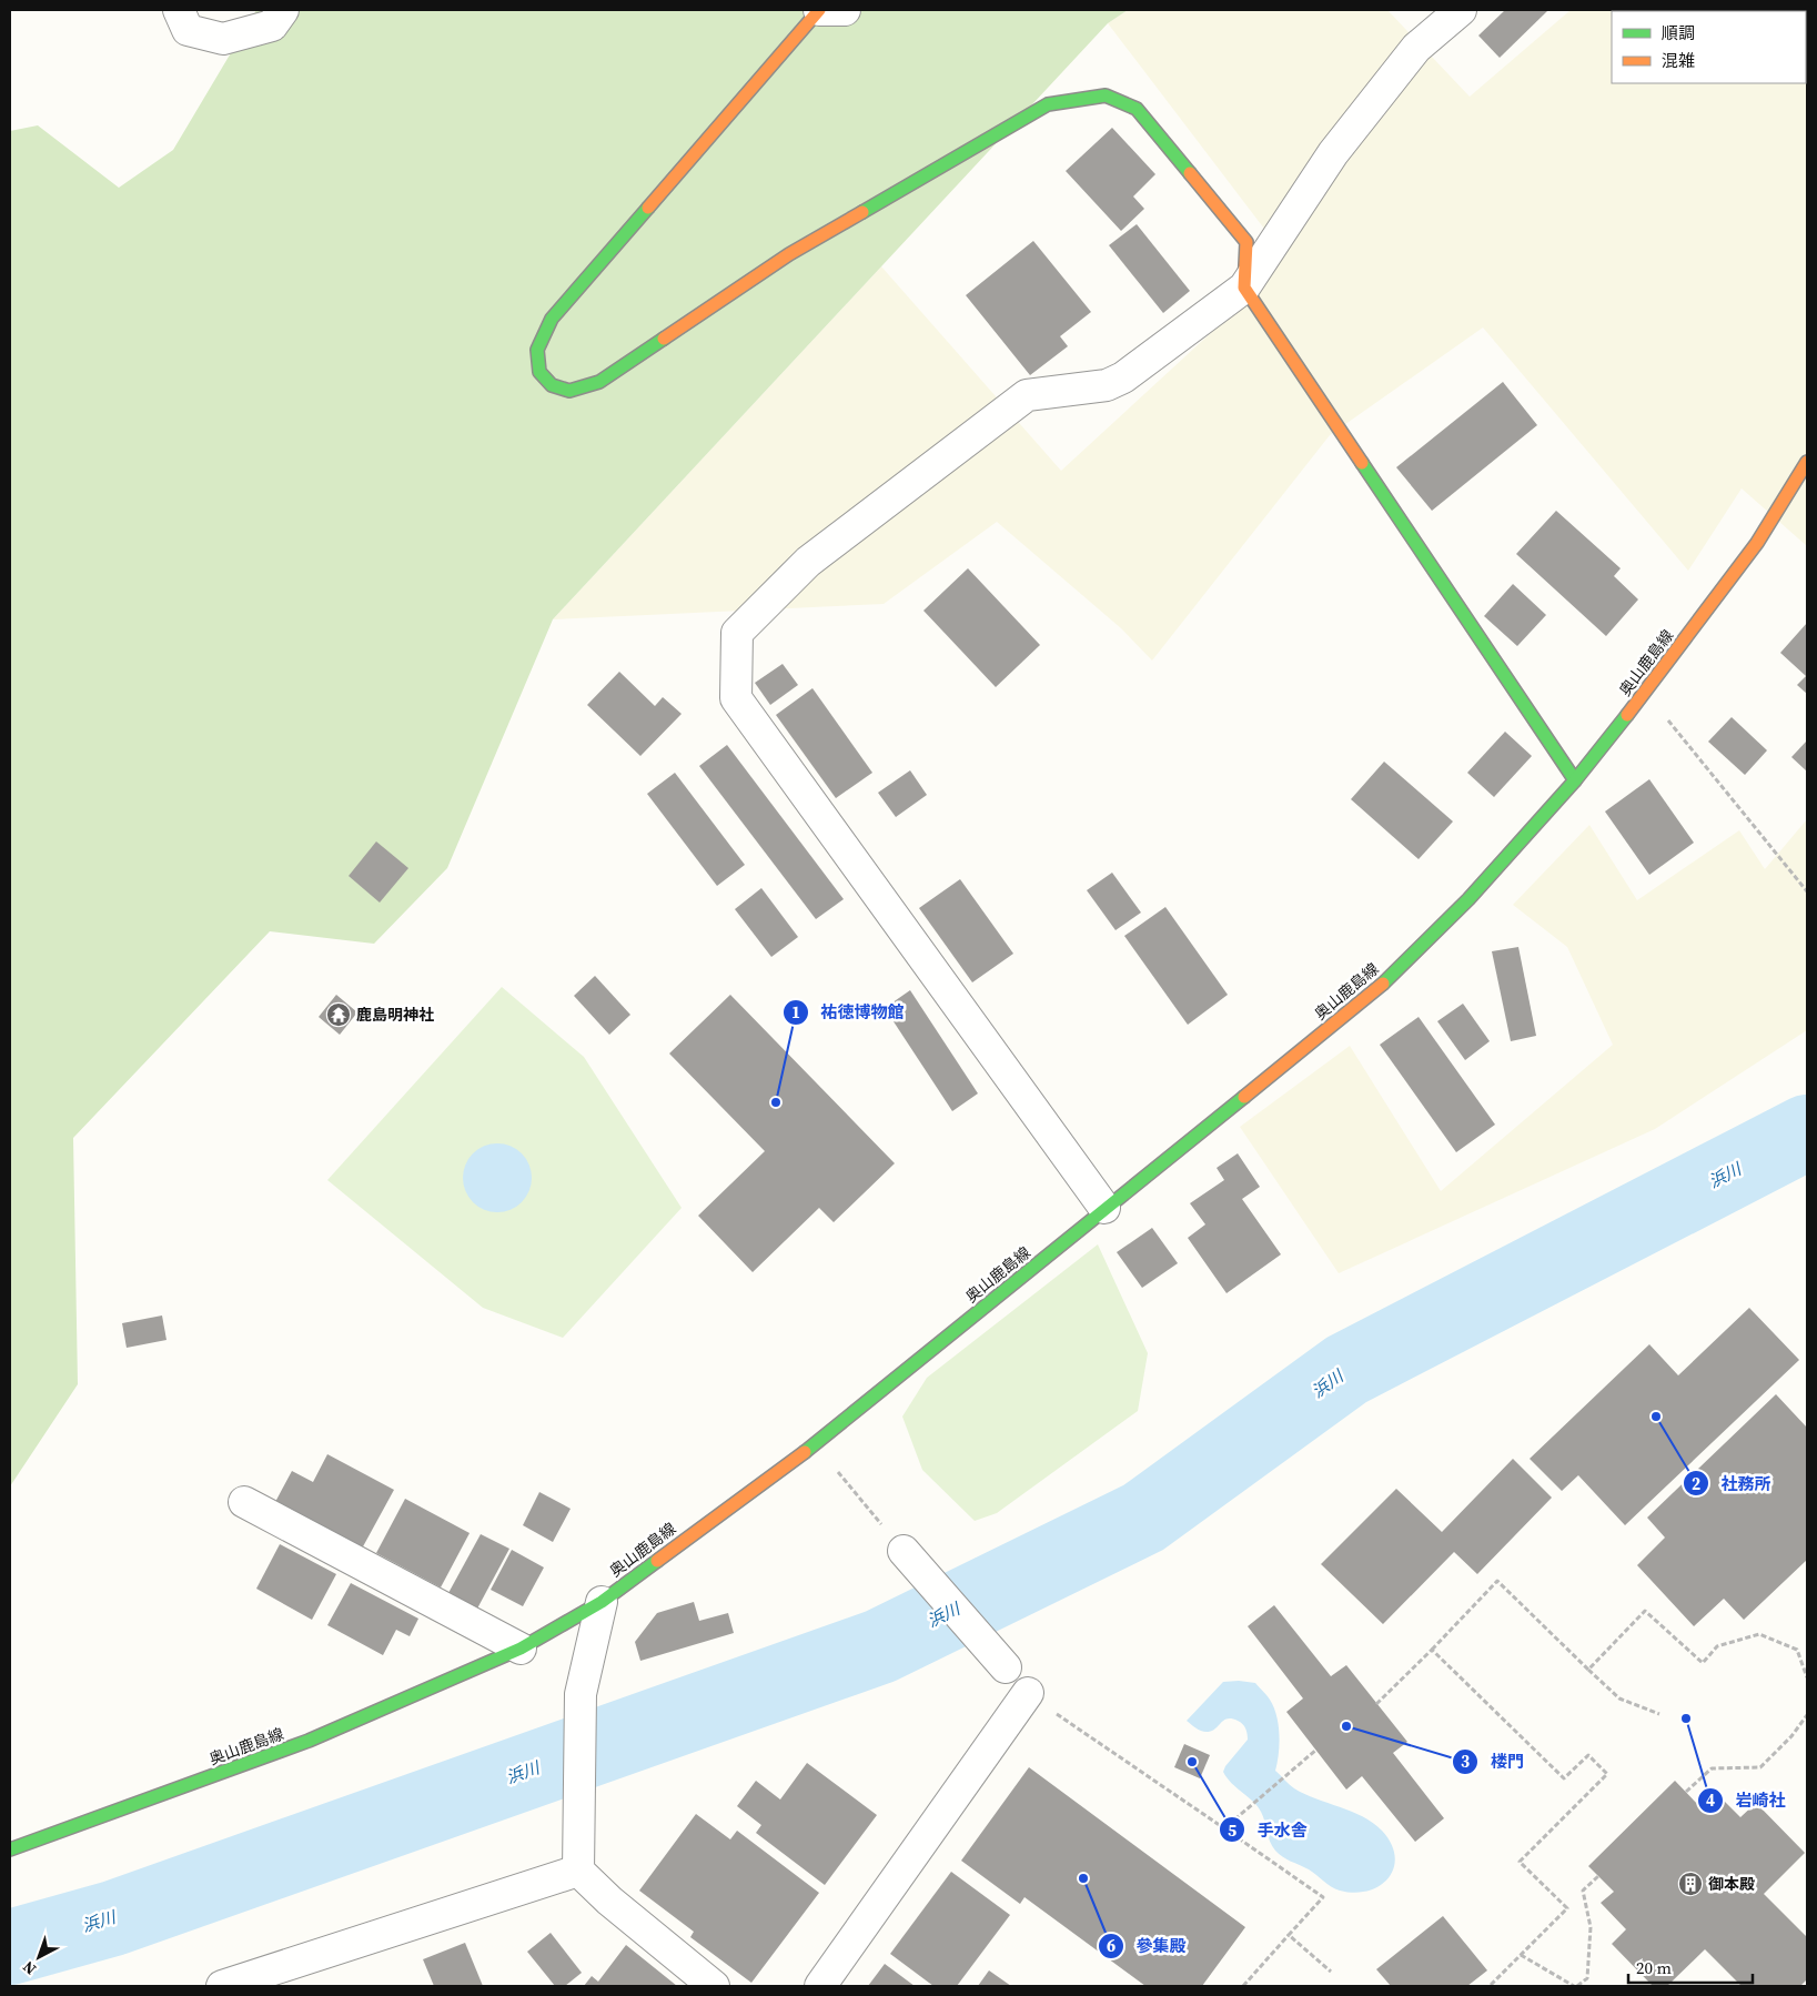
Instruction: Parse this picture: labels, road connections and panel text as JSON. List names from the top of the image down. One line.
{"streets":{"main road":["奥山鹿島線"]},"water":["浜川"],"places":{"temple":["鹿島明神社"],"other":["祐徳博物館","社務所","岩崎社","楼門","手水舎","參集殿"],"building":["御本殿"]},"legend":["順調","混雑"],"scale_bar":"20 m","north":"bottom left"}
